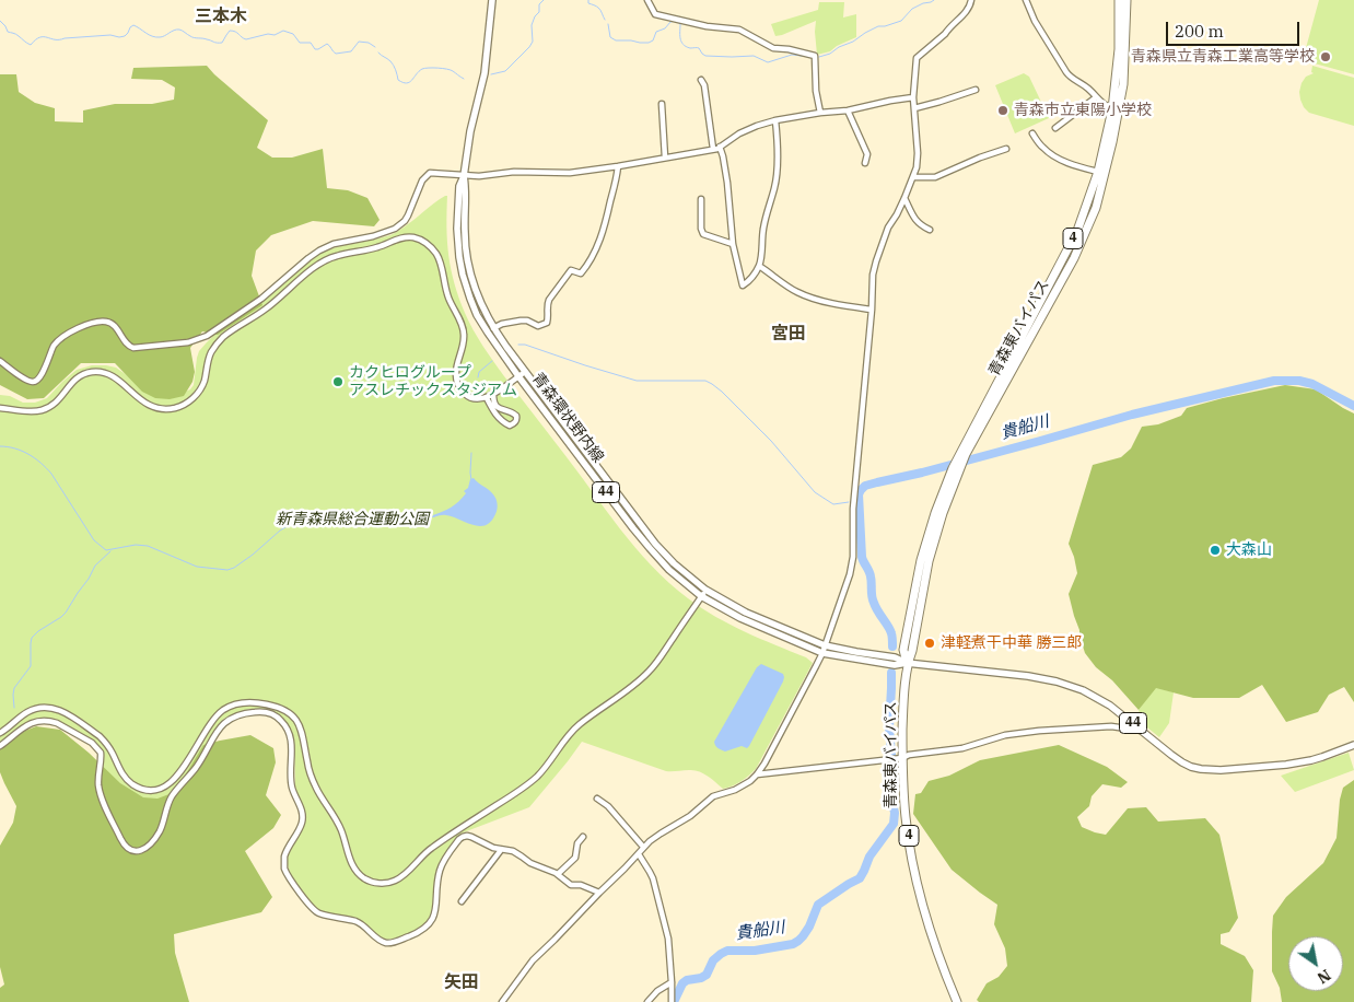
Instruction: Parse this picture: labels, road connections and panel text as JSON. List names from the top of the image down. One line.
{"streets":{"highway":["4","青森東バイパス"],"main road":["青森環状野内線","44"]},"crossings":[["青森東バイパス","青森環状野内線"]],"districts":["三本木","宮田","矢田"],"water":["貴船川"],"parks":["新青森県総合運動公園"],"places":["青森県立青森工業高等学校","青森市立東陽小学校","カクヒログループ アスレチックスタジアム","大森山","津軽煮干中華 勝三郎"],"scale_bar":"200 m","north":"bottom right"}
